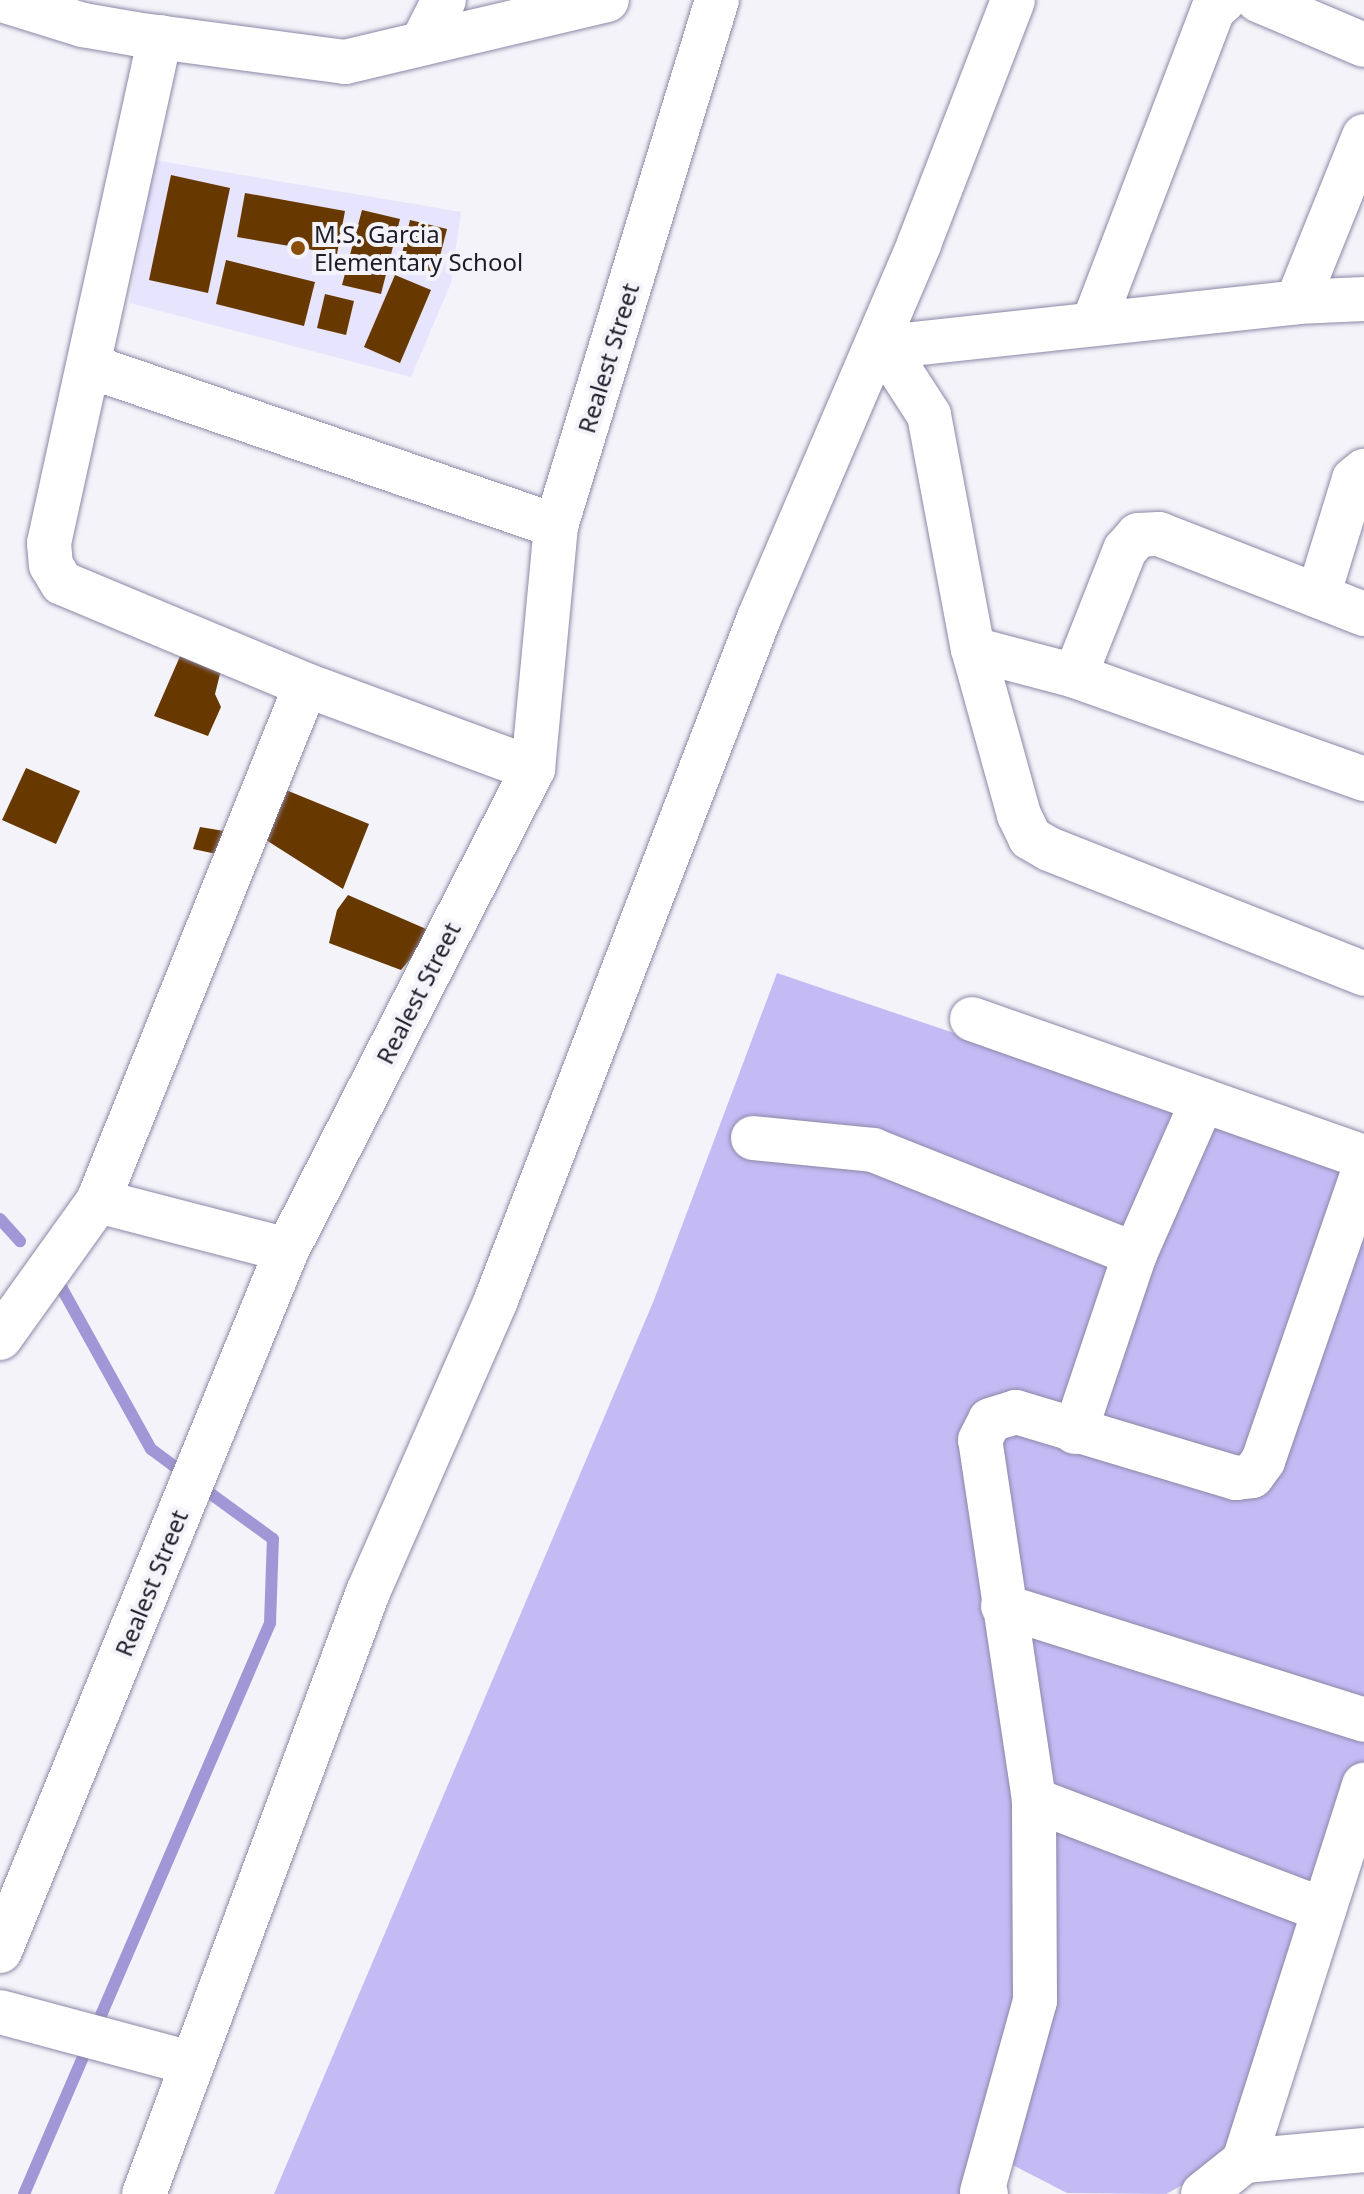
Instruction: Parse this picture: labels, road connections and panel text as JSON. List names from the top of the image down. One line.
{"streets":{"street":["Realest Street"]},"places":["M.S. Garcia Elementary School"]}
